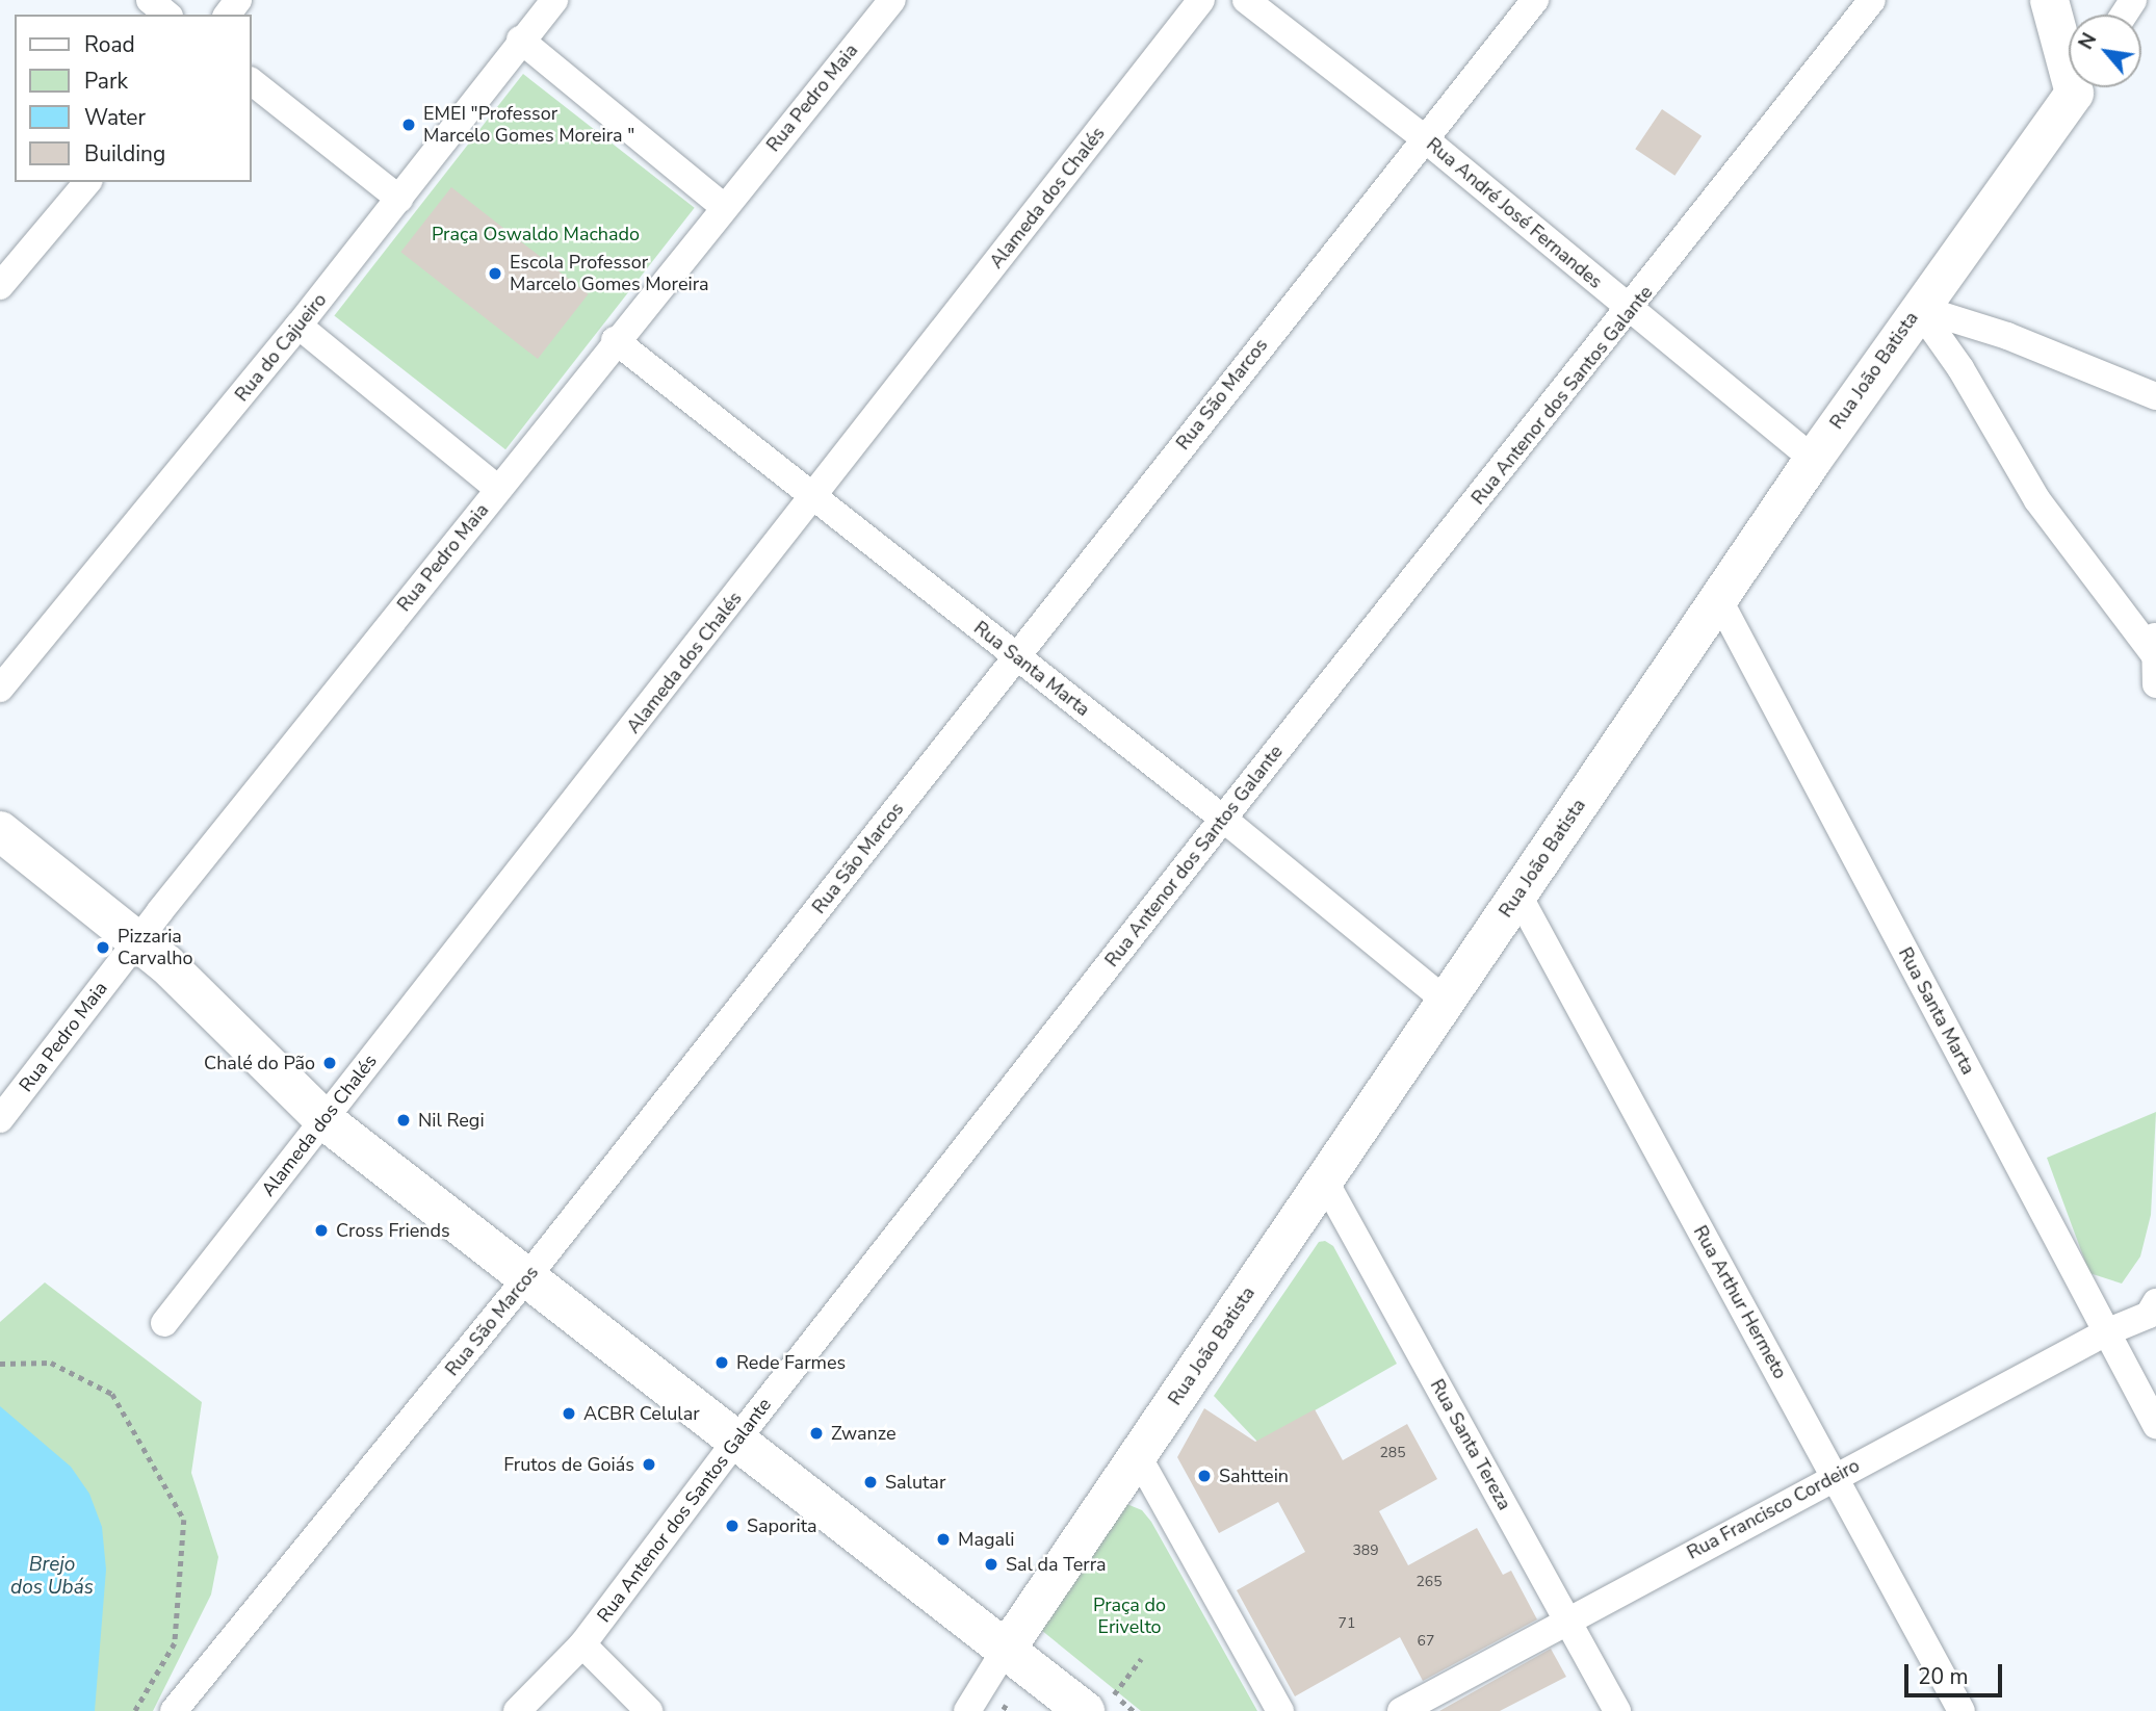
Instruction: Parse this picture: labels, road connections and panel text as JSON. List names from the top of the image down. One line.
{"streets":{"street":["Rua Pedro Maia","Alameda dos Chalés","Rua André José Fernandes","Rua do Cajueiro","Rua João Batista","Rua São Marcos","Rua Antenor dos Santos Galante","Rua Santa Marta","Rua Arthur Hermeto","Rua Santa Tereza","Rua Francisco Cordeiro"]},"crossings":[["Rua Pedro Maia","Rua Santa Marta"],["Alameda dos Chalés","Rua Santa Marta"],["Rua André José Fernandes","Rua João Batista"],["Rua André José Fernandes","Rua São Marcos"],["Rua André José Fernandes","Rua Antenor dos Santos Galante"],["Rua João Batista","Rua Santa Marta"],["Rua João Batista","Rua Arthur Hermeto"],["Rua João Batista","Rua Santa Tereza"],["Rua São Marcos","Rua Santa Marta"],["Rua Antenor dos Santos Galante","Rua Santa Marta"],["Rua Santa Marta","Rua Francisco Cordeiro"],["Rua Arthur Hermeto","Rua Francisco Cordeiro"],["Rua Santa Tereza","Rua Francisco Cordeiro"]],"water":["Brejo dos Ubás"],"parks":["Praça Oswaldo Machado","Praça do Erivelto"],"places":["EMEI \"Professor Marcelo Gomes Moreira \"","Escola Professor Marcelo Gomes Moreira","Pizzaria Carvalho","Chalé do Pão","Nil Regi","Cross Friends","Rede Farmes","ACBR Celular","Zwanze","Frutos de Goiás","Sahttein","Salutar","Saporita","Magali","Sal da Terra"],"house_numbers":["285","389","265","71","67"],"legend":["Road","Park","Water","Building"],"scale_bar":"20 m","north":"top left"}
